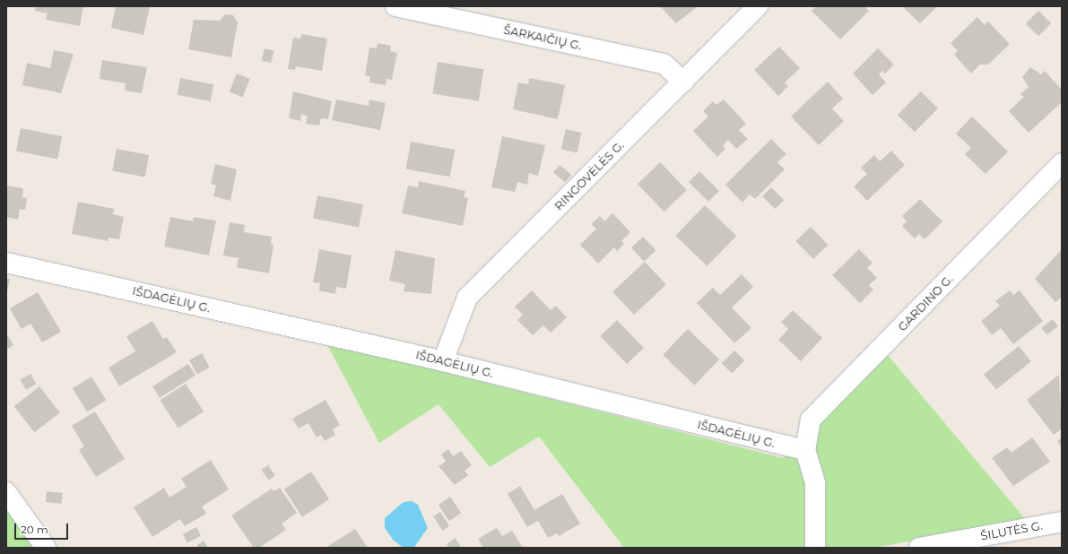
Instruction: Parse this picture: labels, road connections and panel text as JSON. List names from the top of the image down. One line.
{"streets":{"street":["ŠARKAIČIŲ G.","RINGOVĖLĖS G.","IŠDAGĖLIŲ G.","GARDINO G.","ŠILUTĖS G."]},"crossings":[["ŠARKAIČIŲ G.","RINGOVĖLĖS G."],["RINGOVĖLĖS G.","IŠDAGĖLIŲ G."],["IŠDAGĖLIŲ G.","GARDINO G."]],"scale_bar":"20 m"}
